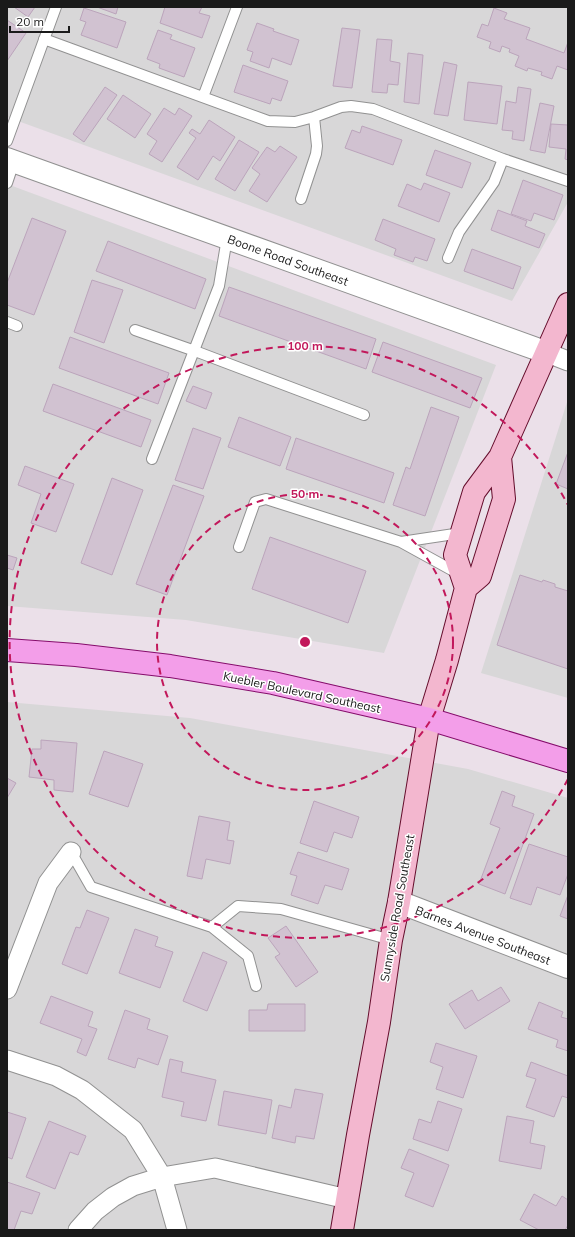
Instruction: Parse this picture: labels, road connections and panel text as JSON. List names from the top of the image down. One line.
{"streets":{"main road":["Kuebler Boulevard Southeast","Sunnyside Road Southeast"],"street":["Boone Road Southeast","Barnes Avenue Southeast"]},"crossings":[["Kuebler Boulevard Southeast","Sunnyside Road Southeast"],["Sunnyside Road Southeast","Barnes Avenue Southeast"]],"scale_bar":"20 m","rings":["100 m","50 m"]}
